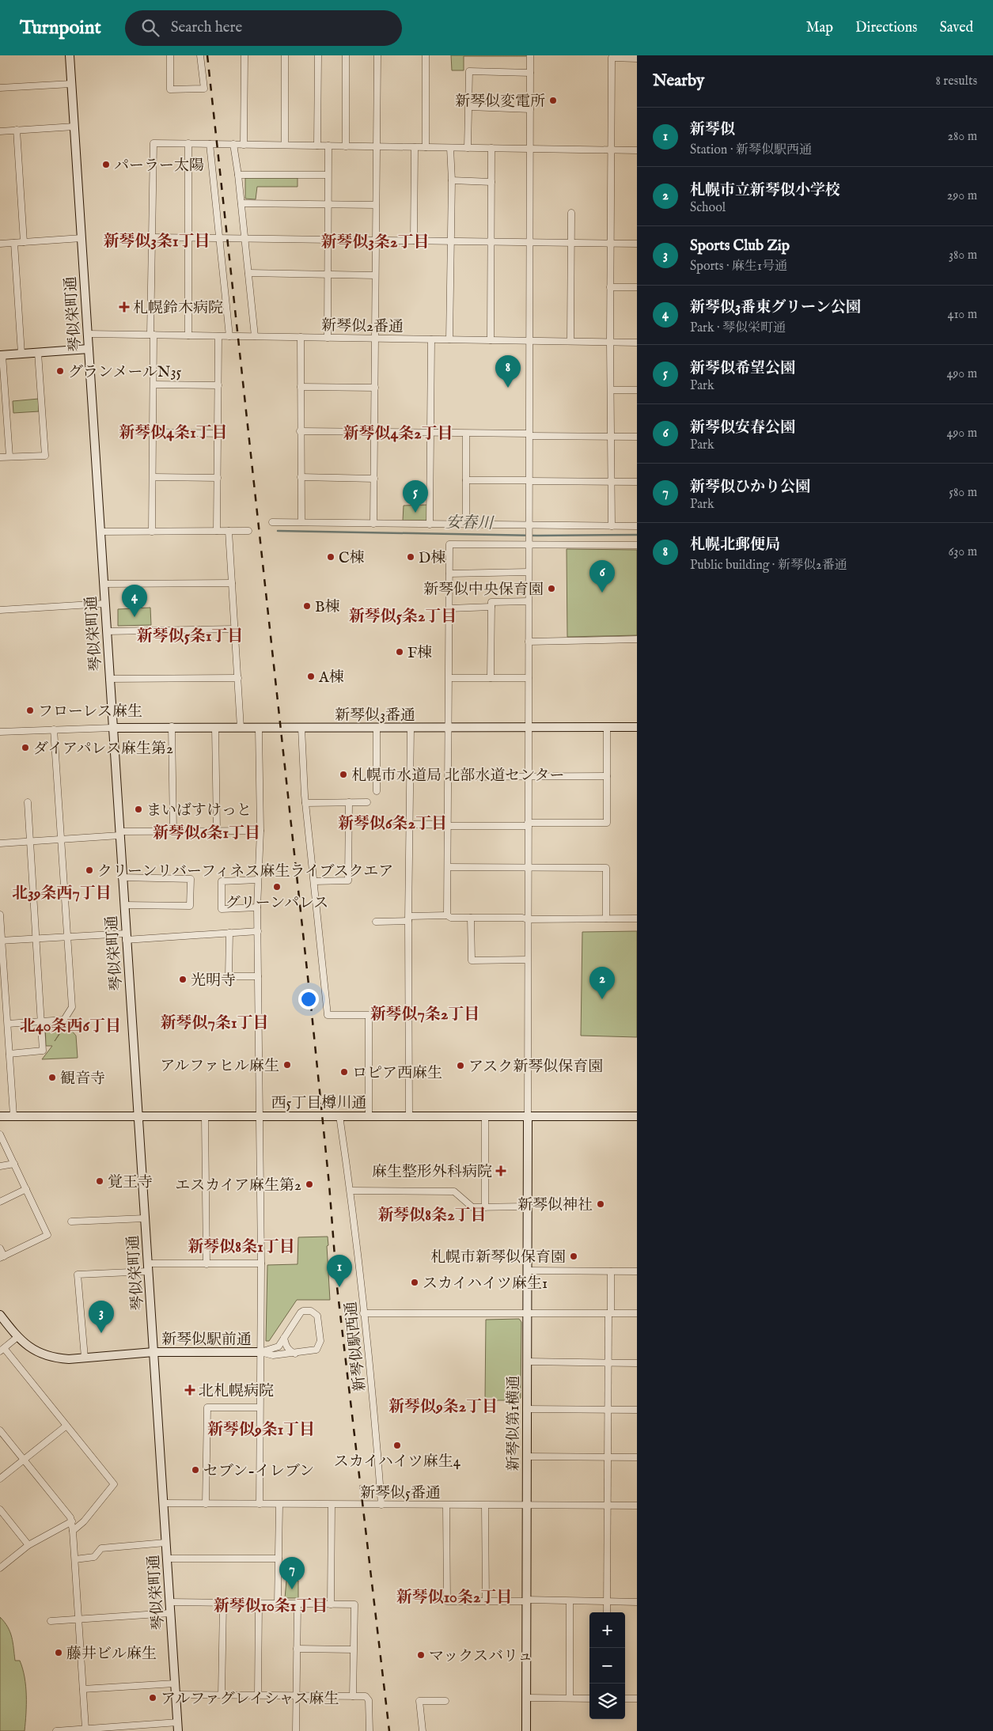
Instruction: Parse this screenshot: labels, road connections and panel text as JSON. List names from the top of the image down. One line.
{"streets":{"main road":["琴似栄町通","新琴似3番通","西5丁目樽川通","新琴似駅前通","新琴似第1横通"],"street":["新琴似2番通","新琴似駅西通","新琴似5番通"]},"crossings":[["琴似栄町通","新琴似2番通"],["琴似栄町通","新琴似3番通"],["琴似栄町通","西5丁目樽川通"],["琴似栄町通","新琴似駅前通"],["琴似栄町通","新琴似5番通"],["西5丁目樽川通","新琴似駅西通"],["西5丁目樽川通","新琴似第1横通"],["新琴似駅西通","新琴似5番通"],["新琴似第1横通","新琴似5番通"]],"districts":["新琴似3条1丁目","新琴似3条2丁目","新琴似4条1丁目","新琴似4条2丁目","新琴似5条2丁目","新琴似5条1丁目","新琴似6条2丁目","新琴似6条1丁目","北39条西7丁目","新琴似7条2丁目","新琴似7条1丁目","北40条西6丁目","新琴似8条2丁目","新琴似8条1丁目","新琴似9条2丁目","新琴似9条1丁目","新琴似10条2丁目","新琴似10条1丁目"],"water":["安春川"],"places":{"other":["新琴似変電所","パーラー太陽","グランメールN35","C棟","D棟","新琴似中央保育園","B棟","F棟","A棟","フローレス麻生","ダイアパレス麻生第2","札幌市水道局 北部水道センター","まいばすけっと","クリーンリバーフィネス麻生ライブスクエア","グリーンパレス","光明寺","アルファヒル麻生","アスク新琴似保育園","ロピア西麻生","観音寺","覚王寺","エスカイア麻生第2","新琴似神社","札幌市新琴似保育園","スカイハイツ麻生1","スカイハイツ麻生4","セブン-イレブン","藤井ビル麻生","マックスバリュ","アルファグレイシャス麻生"],"health":["札幌鈴木病院","麻生整形外科病院","北札幌病院"]},"page":{"header":"Turnpoint","search":"Search here","nav":["Map","Directions","Saved"],"heading":["Nearby","8 results"],"list":[{"mark":"1","name":"新琴似","note":"Station · 新琴似駅西通","value":"280 m"},{"mark":"2","name":"札幌市立新琴似小学校","note":"School","value":"290 m"},{"mark":"3","name":"Sports Club Zip","note":"Sports · 麻生1号通","value":"380 m"},{"mark":"4","name":"新琴似3番東グリーン公園","note":"Park · 琴似栄町通","value":"410 m"},{"mark":"5","name":"新琴似希望公園","note":"Park","value":"490 m"},{"mark":"6","name":"新琴似安春公園","note":"Park","value":"490 m"},{"mark":"7","name":"新琴似ひかり公園","note":"Park","value":"580 m"},{"mark":"8","name":"札幌北郵便局","note":"Public building · 新琴似2番通","value":"630 m"}],"pins":["8","5","6","4","2","1","3","7"],"map_buttons":["+","−"]}}
